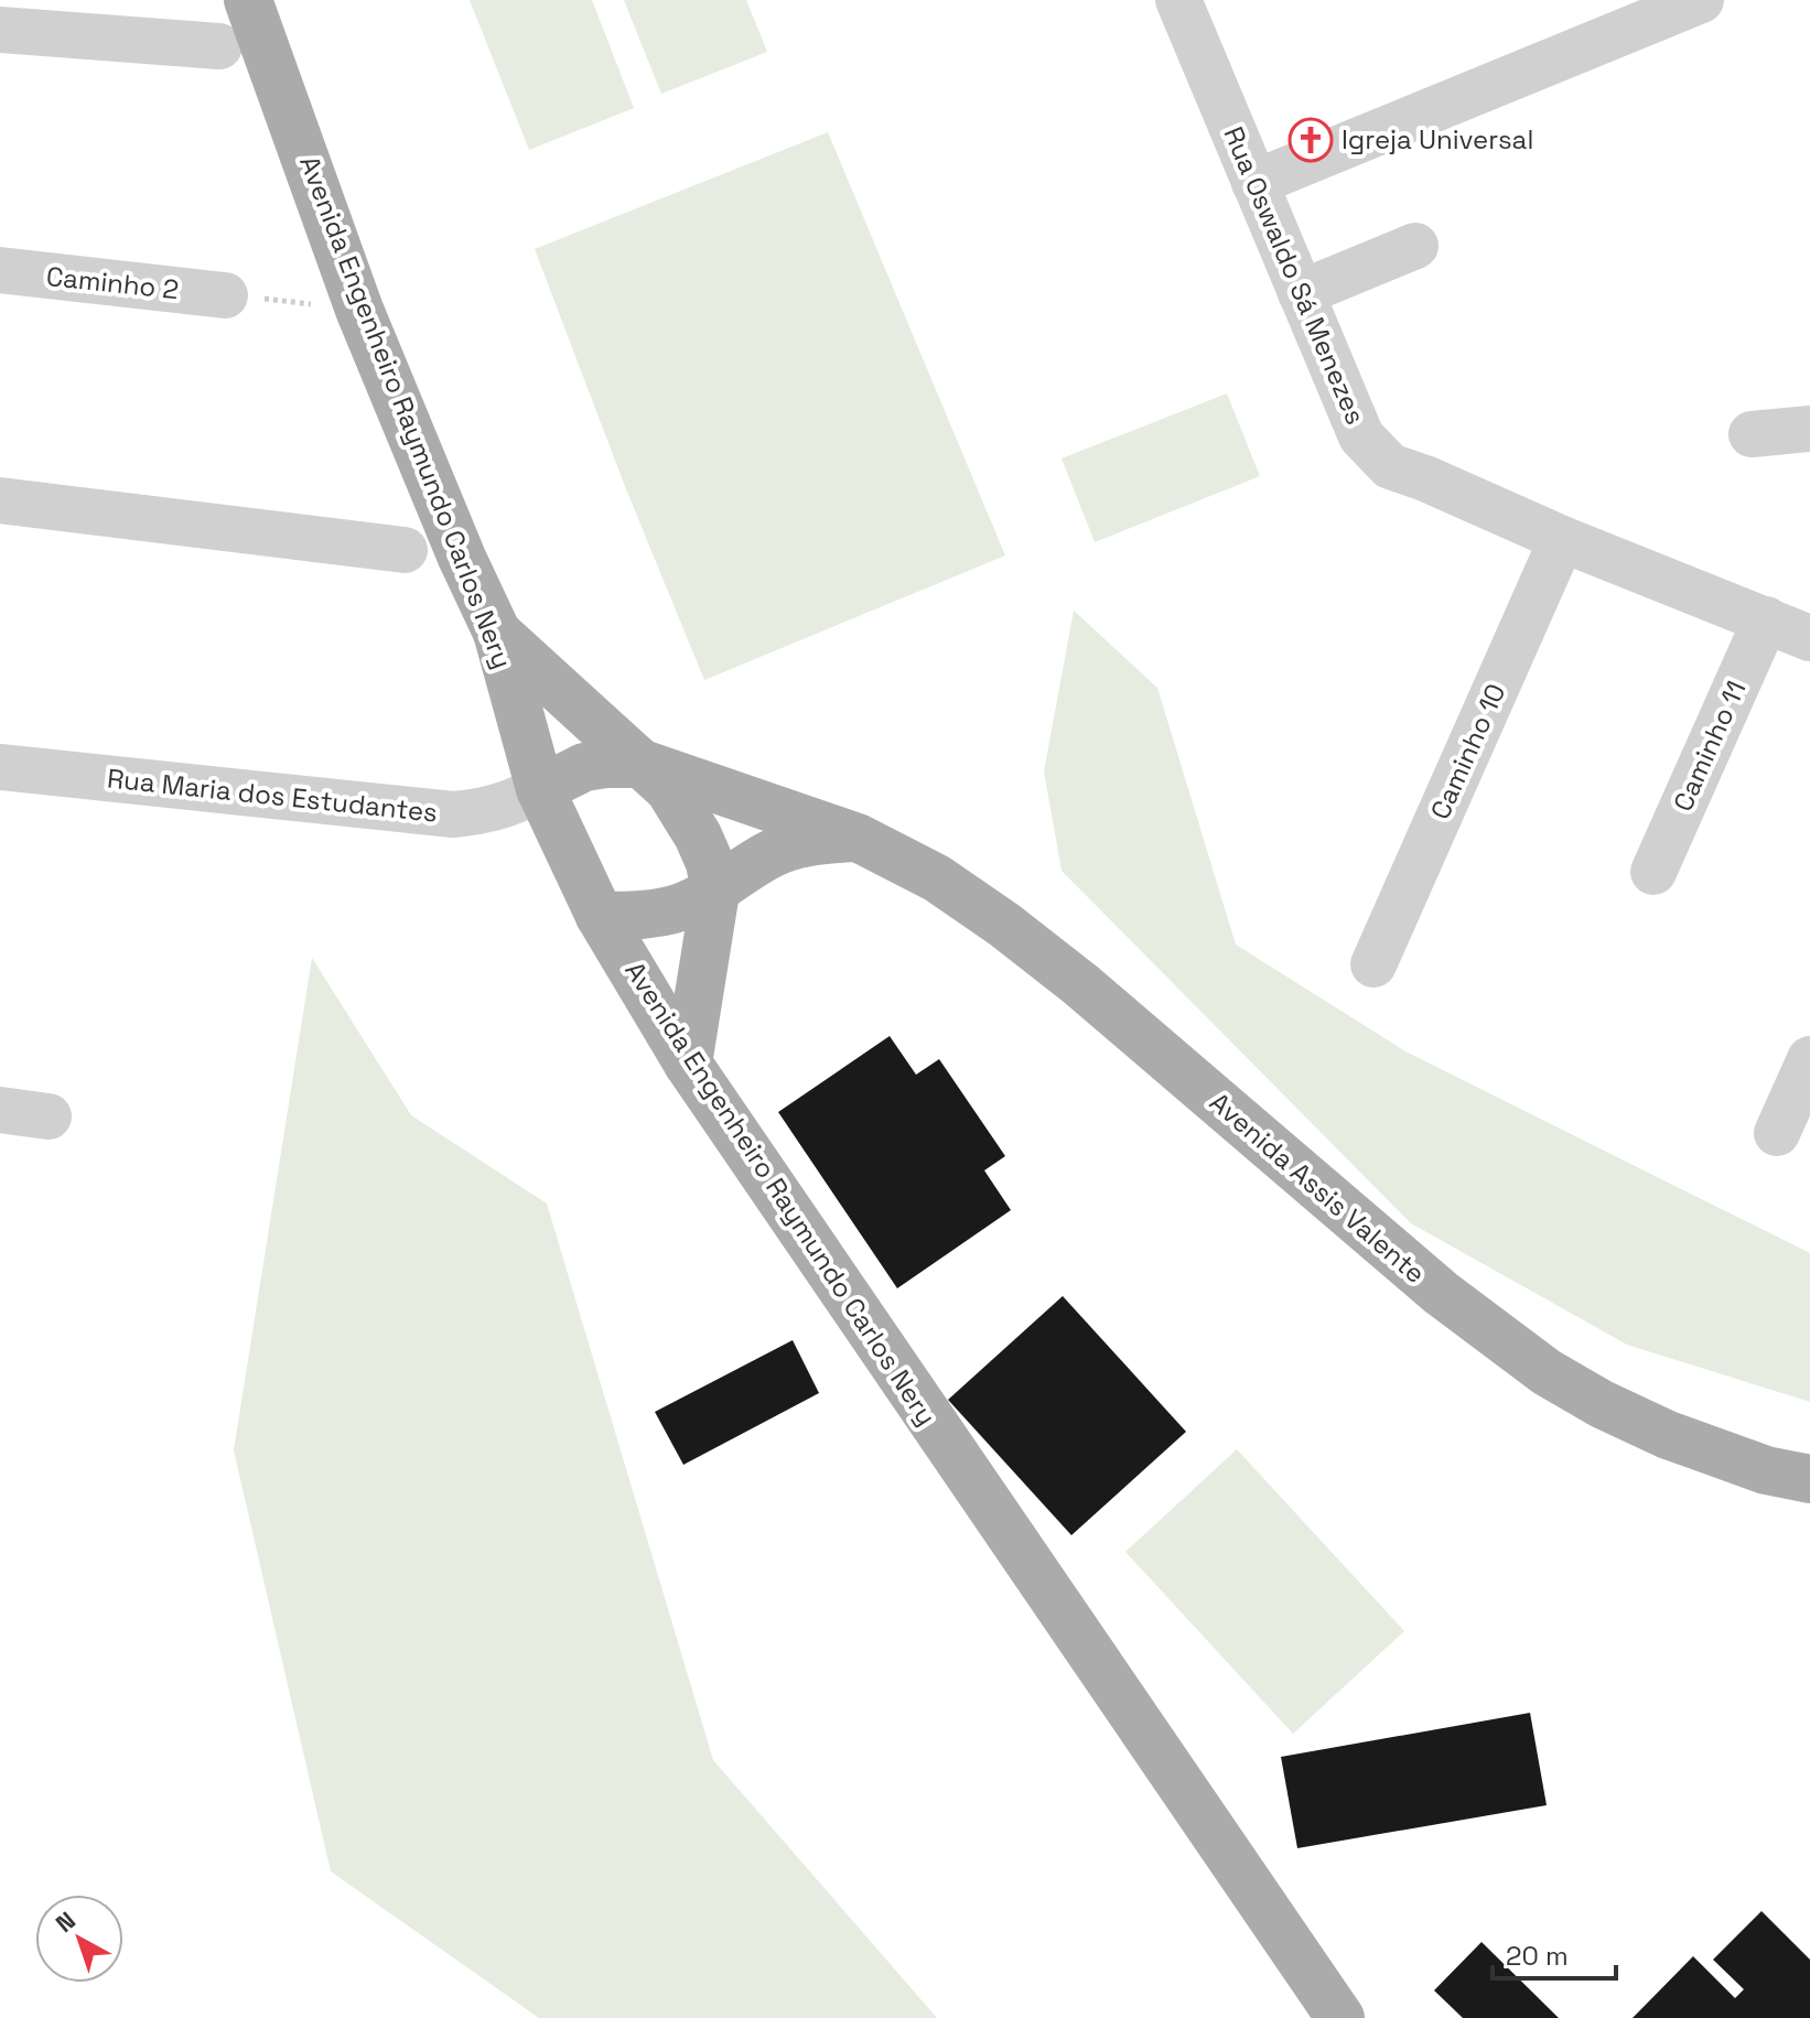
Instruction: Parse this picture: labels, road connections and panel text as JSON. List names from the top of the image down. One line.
{"streets":{"main road":["Avenida Engenheiro Raymundo Carlos Nery","Avenida Assis Valente"],"street":["Rua Oswaldo Sá Menezes","Caminho 2","Caminho 11","Caminho 10","Rua Maria dos Estudantes"]},"crossings":[["Rua Oswaldo Sá Menezes","Caminho 11"],["Rua Oswaldo Sá Menezes","Caminho 10"],["Avenida Engenheiro Raymundo Carlos Nery","Rua Maria dos Estudantes"],["Avenida Engenheiro Raymundo Carlos Nery","Avenida Assis Valente"]],"places":{"church":["Igreja Universal"]},"scale_bar":"20 m","north":"top left"}
